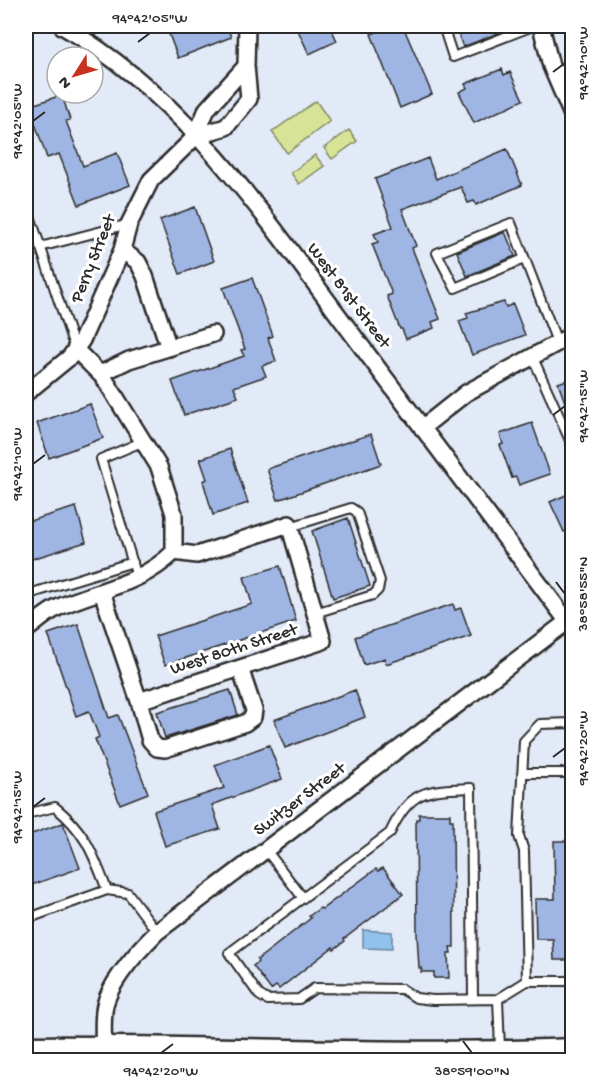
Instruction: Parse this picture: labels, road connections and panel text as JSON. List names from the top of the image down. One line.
{"streets":{"street":["Perry Street","West 81st Street","West 80th Street","Switzer Street"]},"crossings":[["Perry Street","West 81st Street"],["West 81st Street","Switzer Street"]],"north":"bottom left","coordinates":["94°42'05\"W","94°42'10\"W","94°42'15\"W","38°58'55\"N","94°42'20\"W","38°59'00\"N"]}
